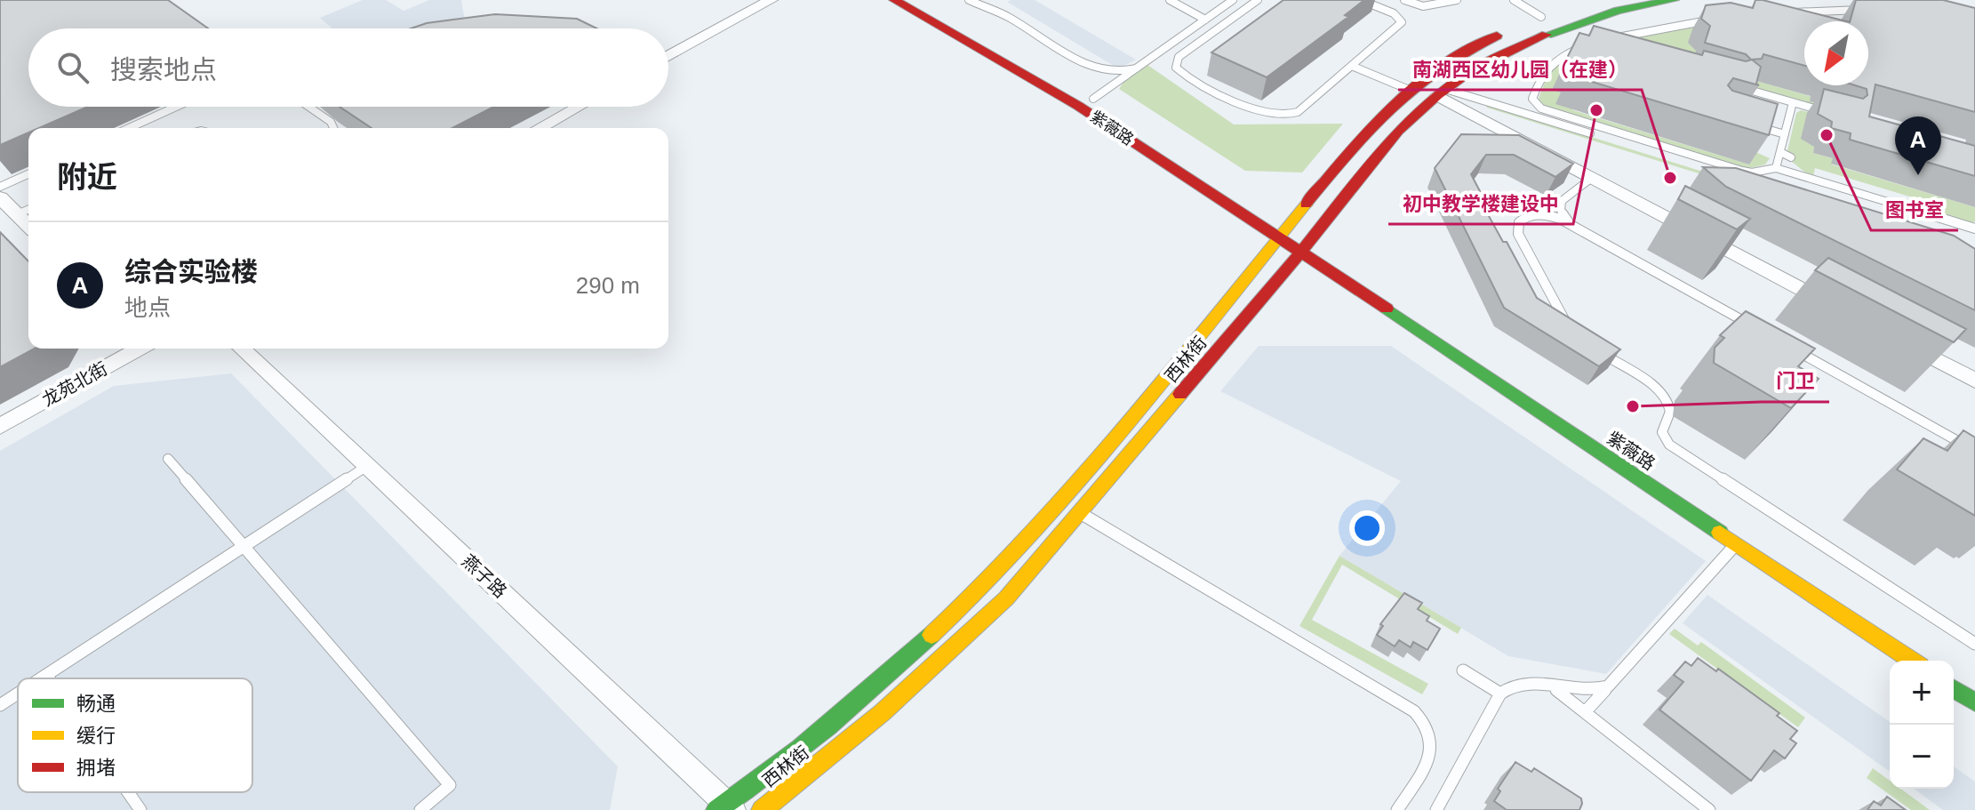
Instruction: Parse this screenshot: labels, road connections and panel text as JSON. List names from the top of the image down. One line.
{"streets":{"main road":["紫薇路","西林街"],"street":["龙苑北街","燕子路"]},"crossings":[["紫薇路","西林街"],["西林街","燕子路"]],"places":["初中教学楼建设中","图书室","南湖西区幼儿园（在建）","门卫"],"legend":["畅通","缓行","拥堵"],"north":"bottom left","page":{"search":"搜索地点","pins":"A","heading":"附近","list":[{"mark":"A","name":"综合实验楼","note":"地点","value":"290 m"}],"map_buttons":["+","−"]}}
